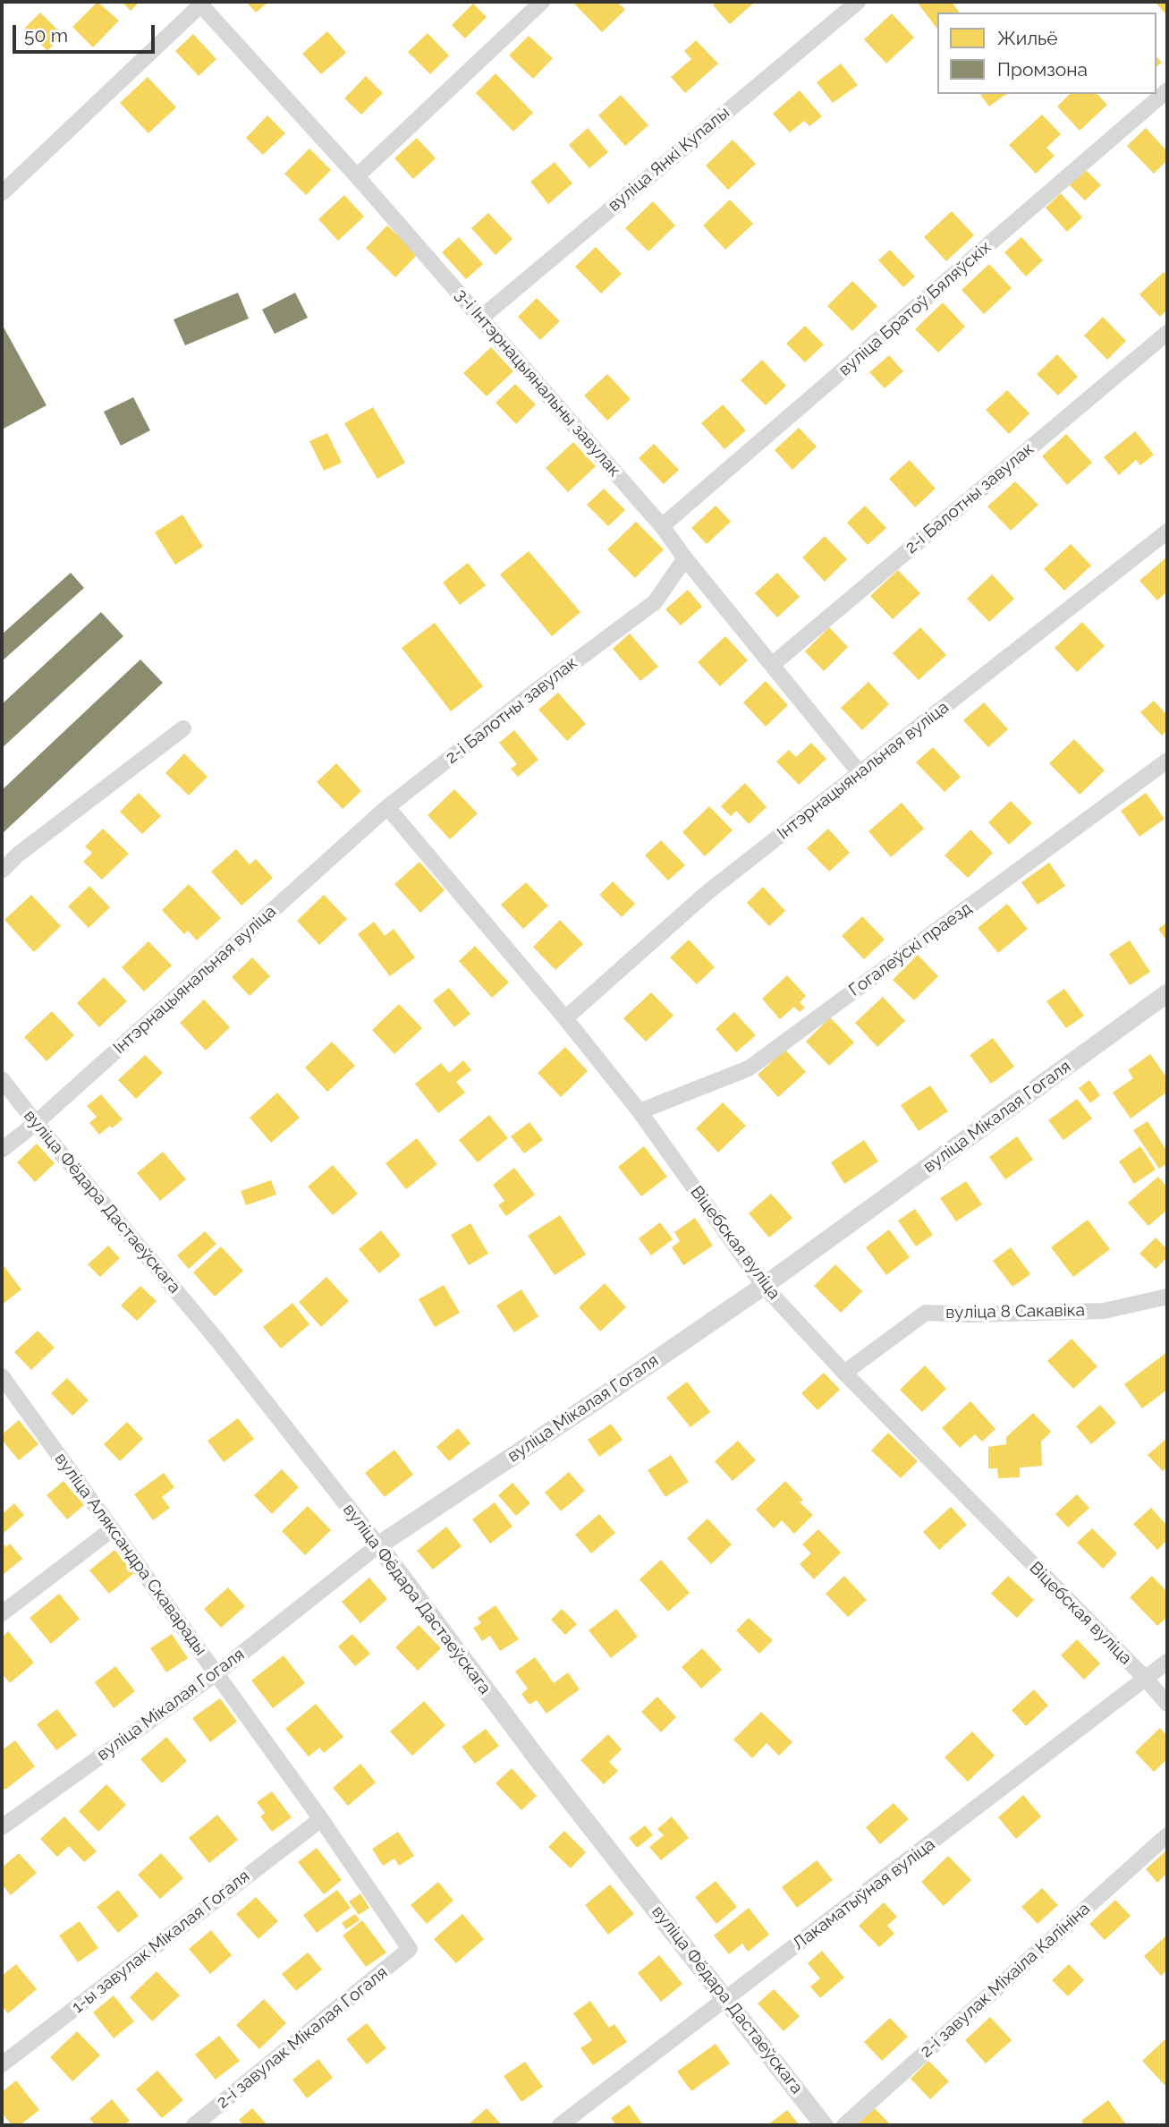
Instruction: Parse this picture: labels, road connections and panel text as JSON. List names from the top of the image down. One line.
{"streets":{"street":["вуліца Янкі Купалы","вуліца Братоў Бяляўскіх","3-і Інтэрнацыянальны завулак","2-і Балотны завулак","Інтэрнацыянальная вуліца","Гогалеўскі праезд","вуліца Мікалая Гогаля","вуліца Фёдара Дастаеўскага","Віцебская вуліца","вуліца 8 Сакавіка","вуліца Аляксандра Скаварады","Лакаматыўная вуліца","1-ы завулак Мікалая Гогаля","2-і завулак Міхаіла Калініна","2-і завулак Мікалая Гогаля"]},"crossings":[["вуліца Янкі Купалы","3-і Інтэрнацыянальны завулак"],["вуліца Братоў Бяляўскіх","3-і Інтэрнацыянальны завулак"],["3-і Інтэрнацыянальны завулак","2-і Балотны завулак"],["3-і Інтэрнацыянальны завулак","Інтэрнацыянальная вуліца"],["2-і Балотны завулак","Інтэрнацыянальная вуліца"],["2-і Балотны завулак","Віцебская вуліца"],["Інтэрнацыянальная вуліца","вуліца Фёдара Дастаеўскага"],["Інтэрнацыянальная вуліца","Віцебская вуліца"],["Гогалеўскі праезд","Віцебская вуліца"],["вуліца Мікалая Гогаля","вуліца Фёдара Дастаеўскага"],["вуліца Мікалая Гогаля","Віцебская вуліца"],["вуліца Мікалая Гогаля","вуліца Аляксандра Скаварады"],["вуліца Фёдара Дастаеўскага","Лакаматыўная вуліца"],["Віцебская вуліца","вуліца 8 Сакавіка"],["Віцебская вуліца","Лакаматыўная вуліца"],["вуліца Аляксандра Скаварады","1-ы завулак Мікалая Гогаля"],["вуліца Аляксандра Скаварады","2-і завулак Мікалая Гогаля"]],"legend":["Жильё","Промзона"],"scale_bar":"50 m"}
